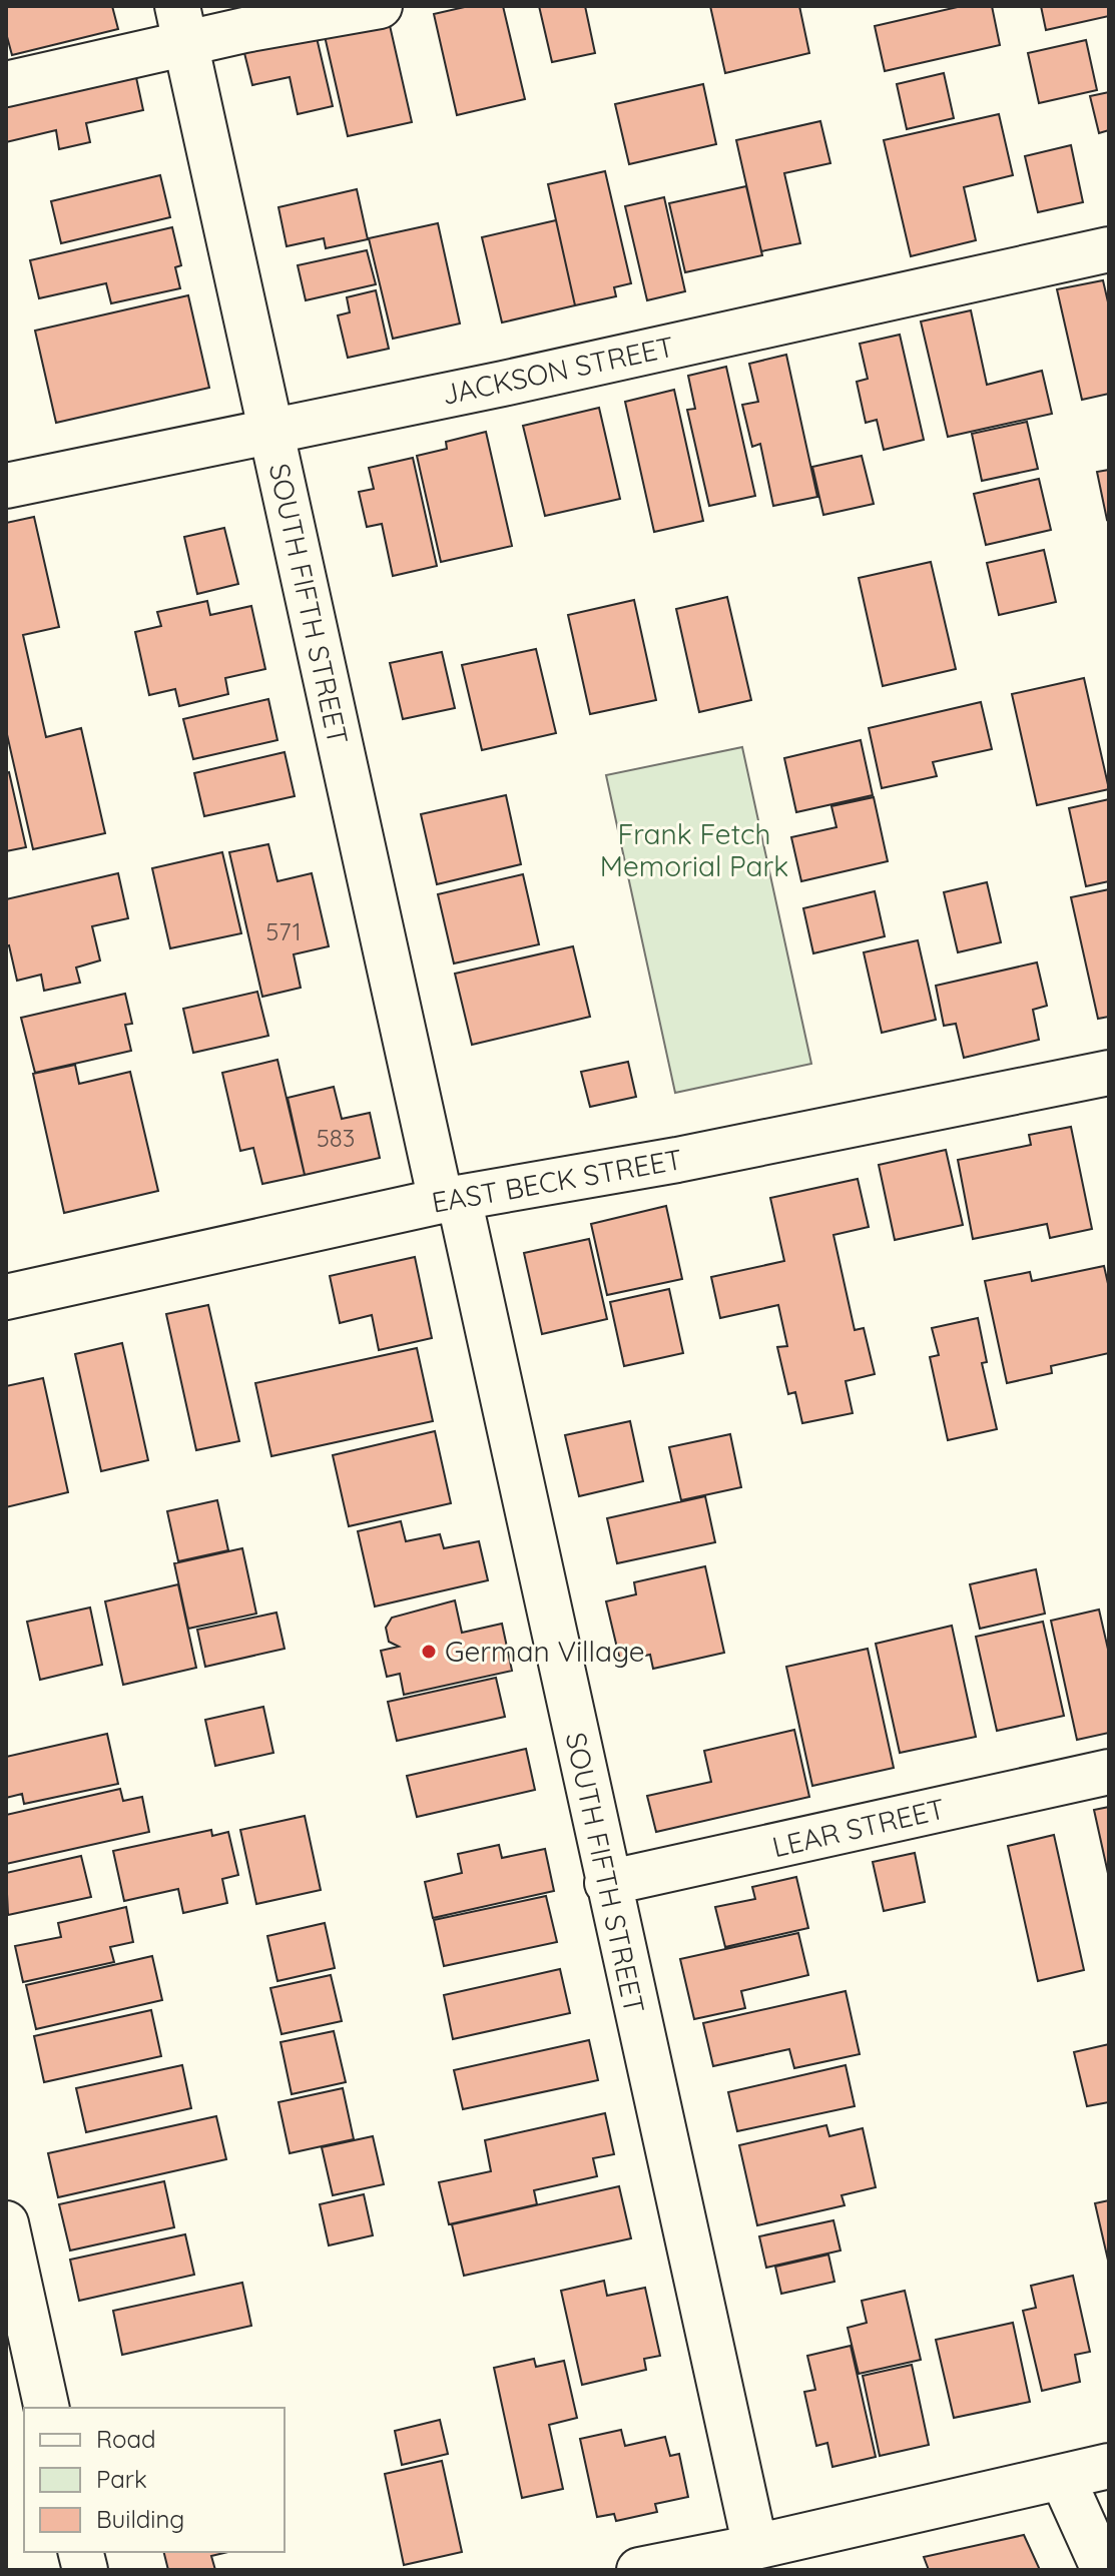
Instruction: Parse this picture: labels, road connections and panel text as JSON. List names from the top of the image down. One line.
{"streets":{"street":["JACKSON STREET","SOUTH FIFTH STREET","EAST BECK STREET","LEAR STREET"]},"crossings":[["JACKSON STREET","SOUTH FIFTH STREET"],["SOUTH FIFTH STREET","EAST BECK STREET"],["SOUTH FIFTH STREET","LEAR STREET"]],"parks":["Frank Fetch Memorial Park"],"places":["German Village"],"house_numbers":["571","583"],"legend":["Road","Park","Building"]}
